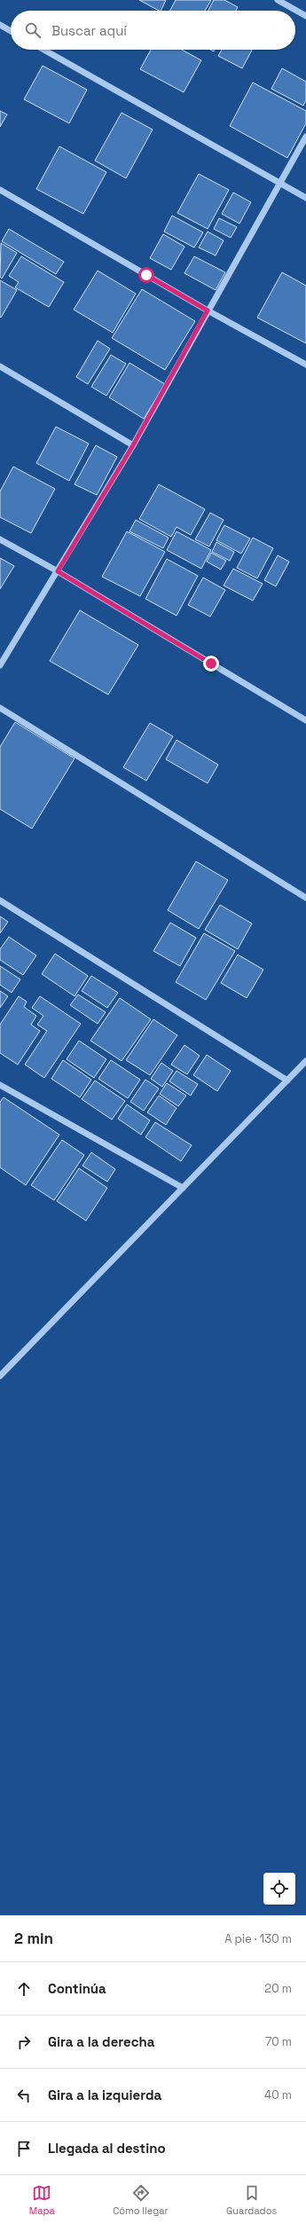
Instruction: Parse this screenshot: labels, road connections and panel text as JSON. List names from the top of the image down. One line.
{"page":{"search":"Buscar aquí","heading":["2 min","A pie · 130 m"],"list":[["Continúa","20 m"],["Gira a la derecha","70 m"],["Gira a la izquierda","40 m"],"Llegada al destino"],"nav":["Mapa","Cómo llegar","Guardados"]}}
